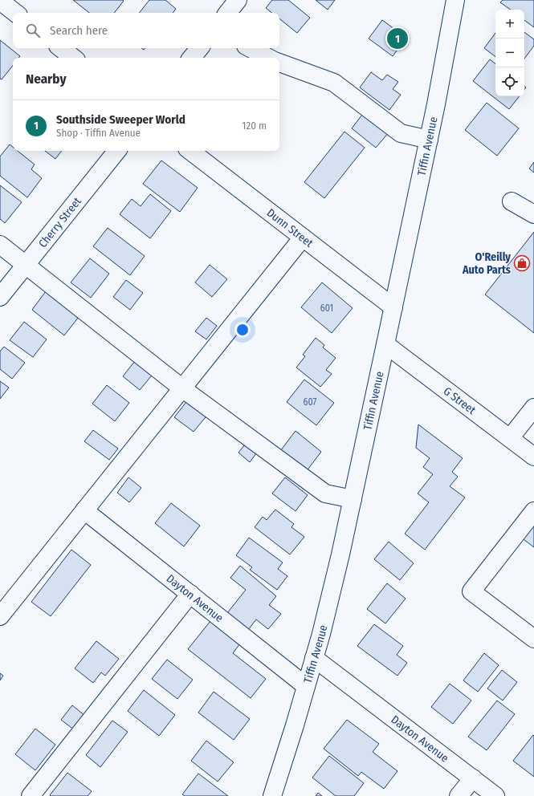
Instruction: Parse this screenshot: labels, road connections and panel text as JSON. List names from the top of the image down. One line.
{"streets":{"main road":["Tiffin Avenue","Cherry Street","Dunn Street","G Street","Dayton Avenue"]},"crossings":[["Tiffin Avenue","Dunn Street"],["Tiffin Avenue","G Street"],["Tiffin Avenue","Dayton Avenue"]],"places":{"shop":["O'Reilly Auto Parts"]},"house_numbers":["601","607"],"page":{"map_buttons":["+","−"],"search":"Search here","pins":"1","heading":"Nearby","list":[{"mark":"1","name":"Southside Sweeper World","note":"Shop · Tiffin Avenue","value":"120 m"}]}}
